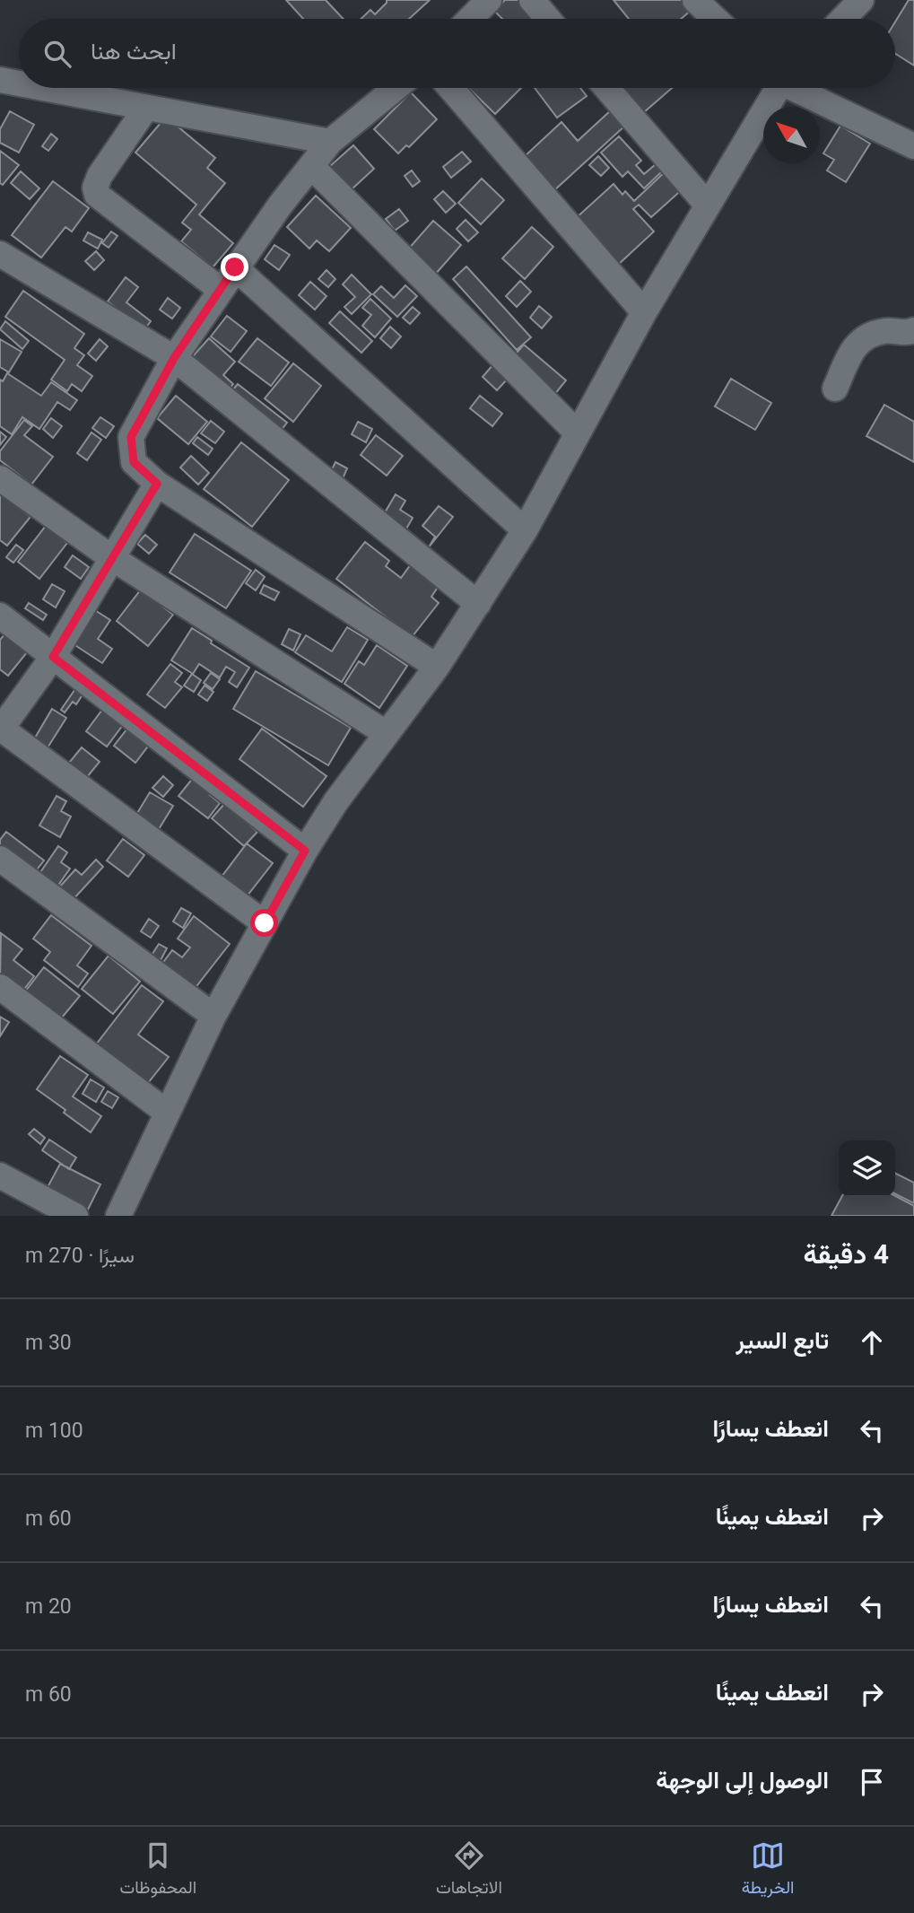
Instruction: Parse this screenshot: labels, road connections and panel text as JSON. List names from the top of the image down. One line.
{"north":"top left","page":{"search":"ابحث هنا","heading":["4 دقيقة","سيرًا · 270 m"],"list":[["تابع السير","30 m"],["انعطف يسارًا","100 m"],["انعطف يمينًا","60 m"],["انعطف يسارًا","20 m"],["انعطف يمينًا","60 m"],"الوصول إلى الوجهة"],"nav":["الخريطة","الاتجاهات","المحفوظات"]}}
